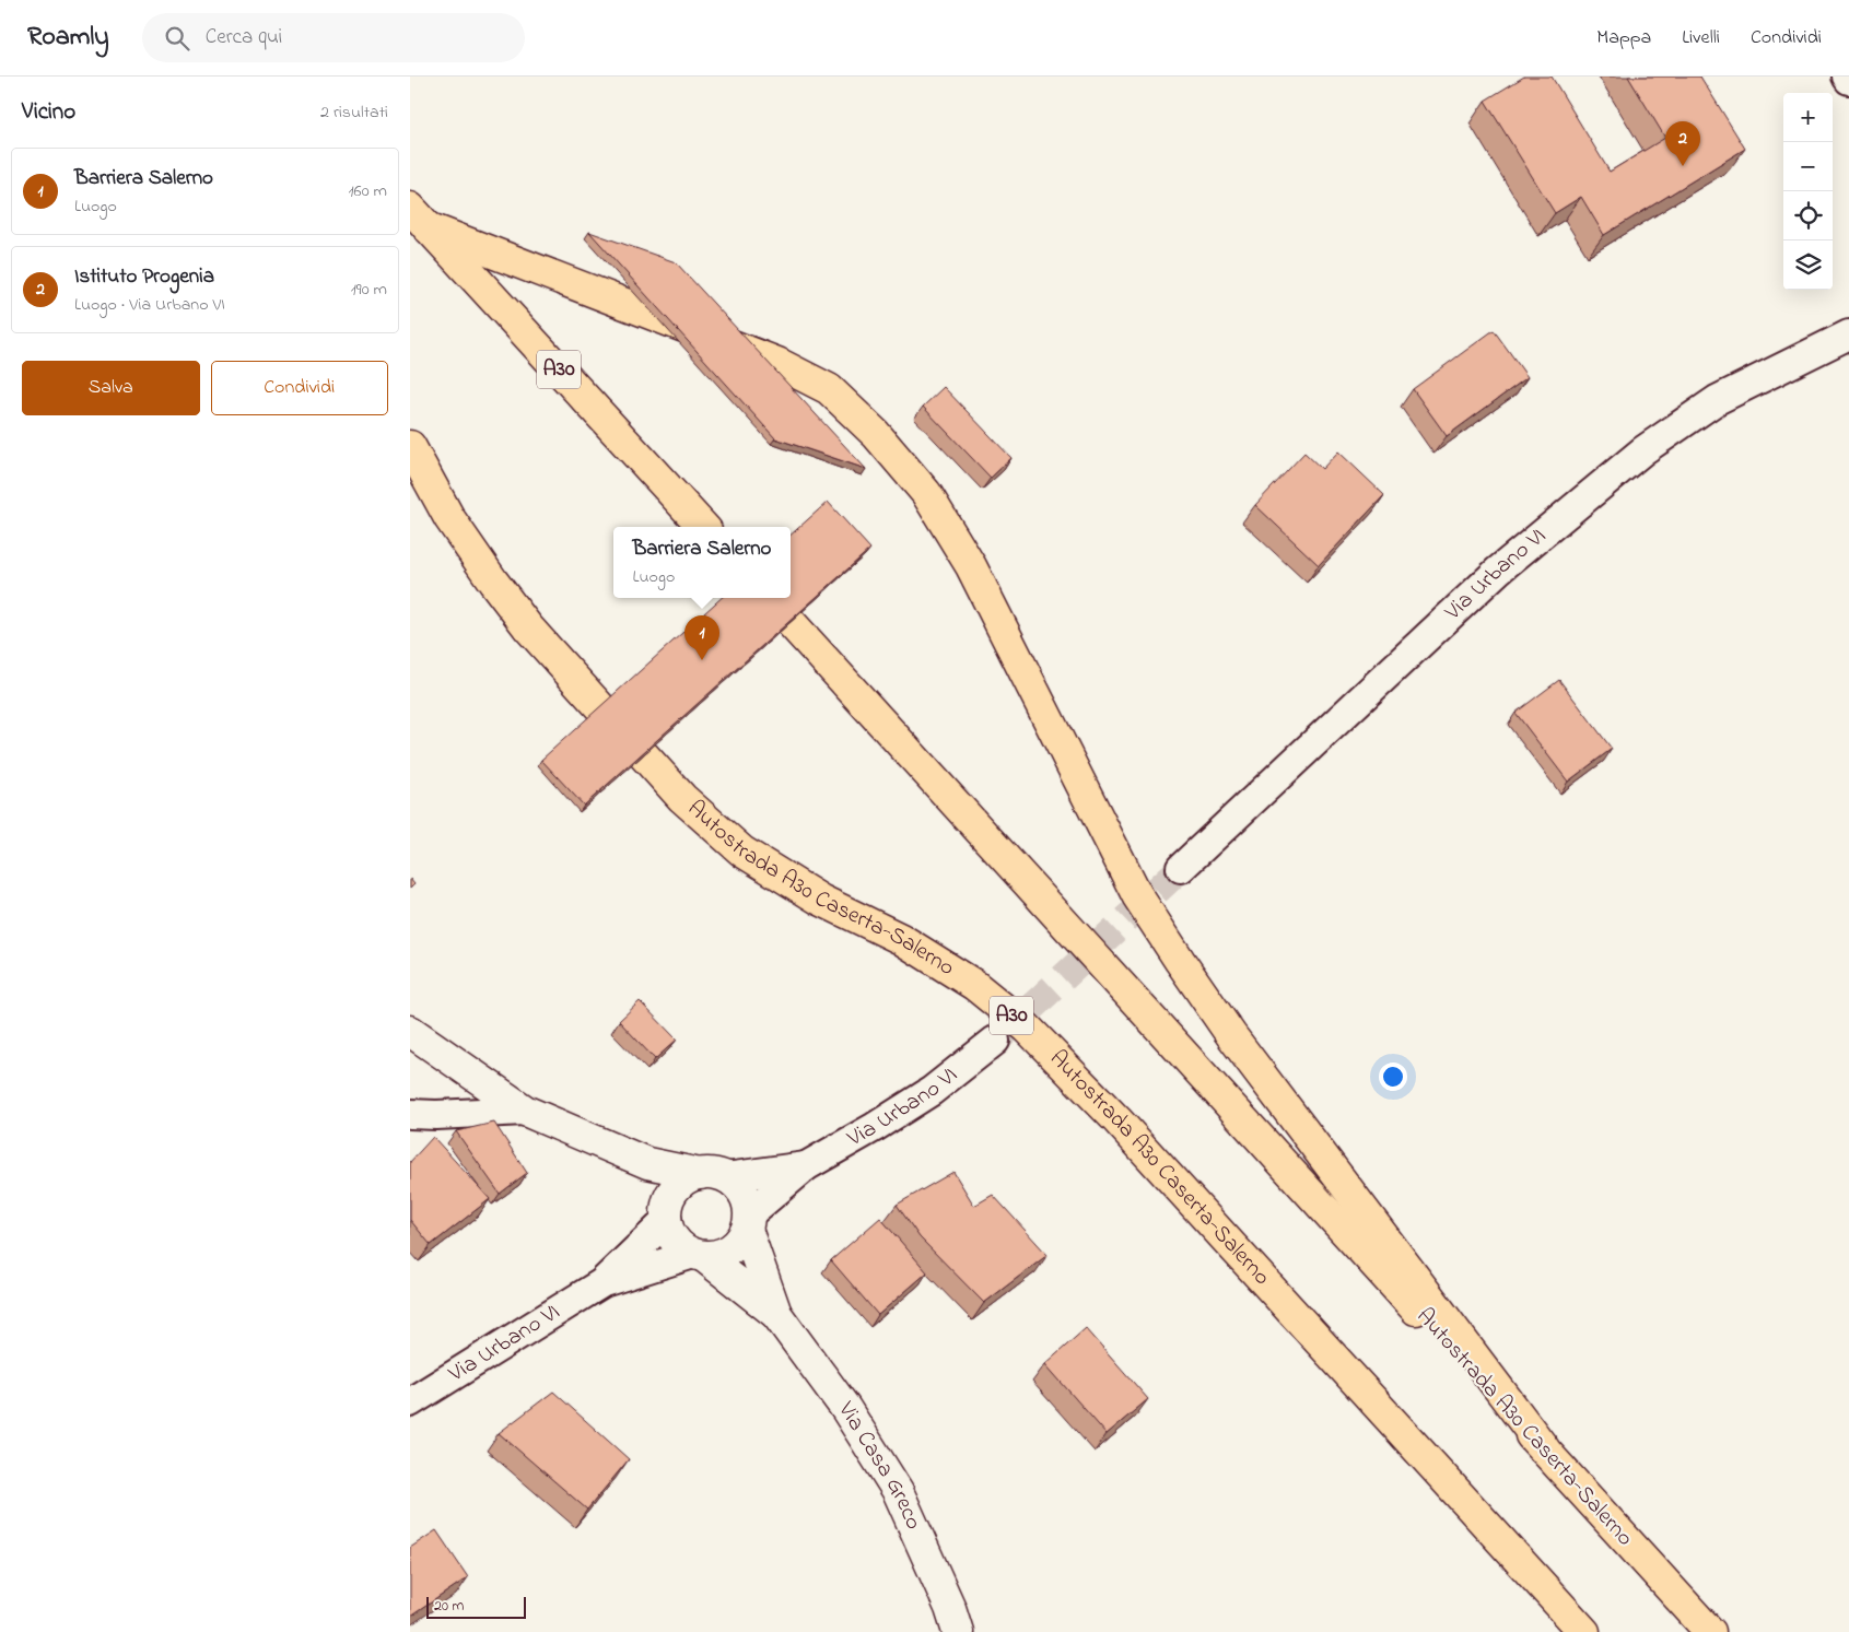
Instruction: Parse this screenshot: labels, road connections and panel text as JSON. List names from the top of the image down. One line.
{"streets":{"highway":["A30","Autostrada A30 Caserta-Salerno"],"main road":["Via Casa Greco"],"street":["Via Urbano VI"]},"scale_bar":"20 m","page":{"header":"Roamly","search":"Cerca qui","nav":["Mappa","Livelli","Condividi"],"heading":["Vicino","2 risultati"],"map_buttons":["+","−"],"pins":["2","1"],"list":[{"mark":"1","name":"Barriera Salerno","note":"Luogo","value":"160 m"},{"mark":"2","name":"Istituto Progenia","note":"Luogo · Via Urbano VI","value":"190 m"}],"buttons":["Salva","Condividi"],"popup":["Barriera Salerno","Luogo"],"scale":"20 m"}}
